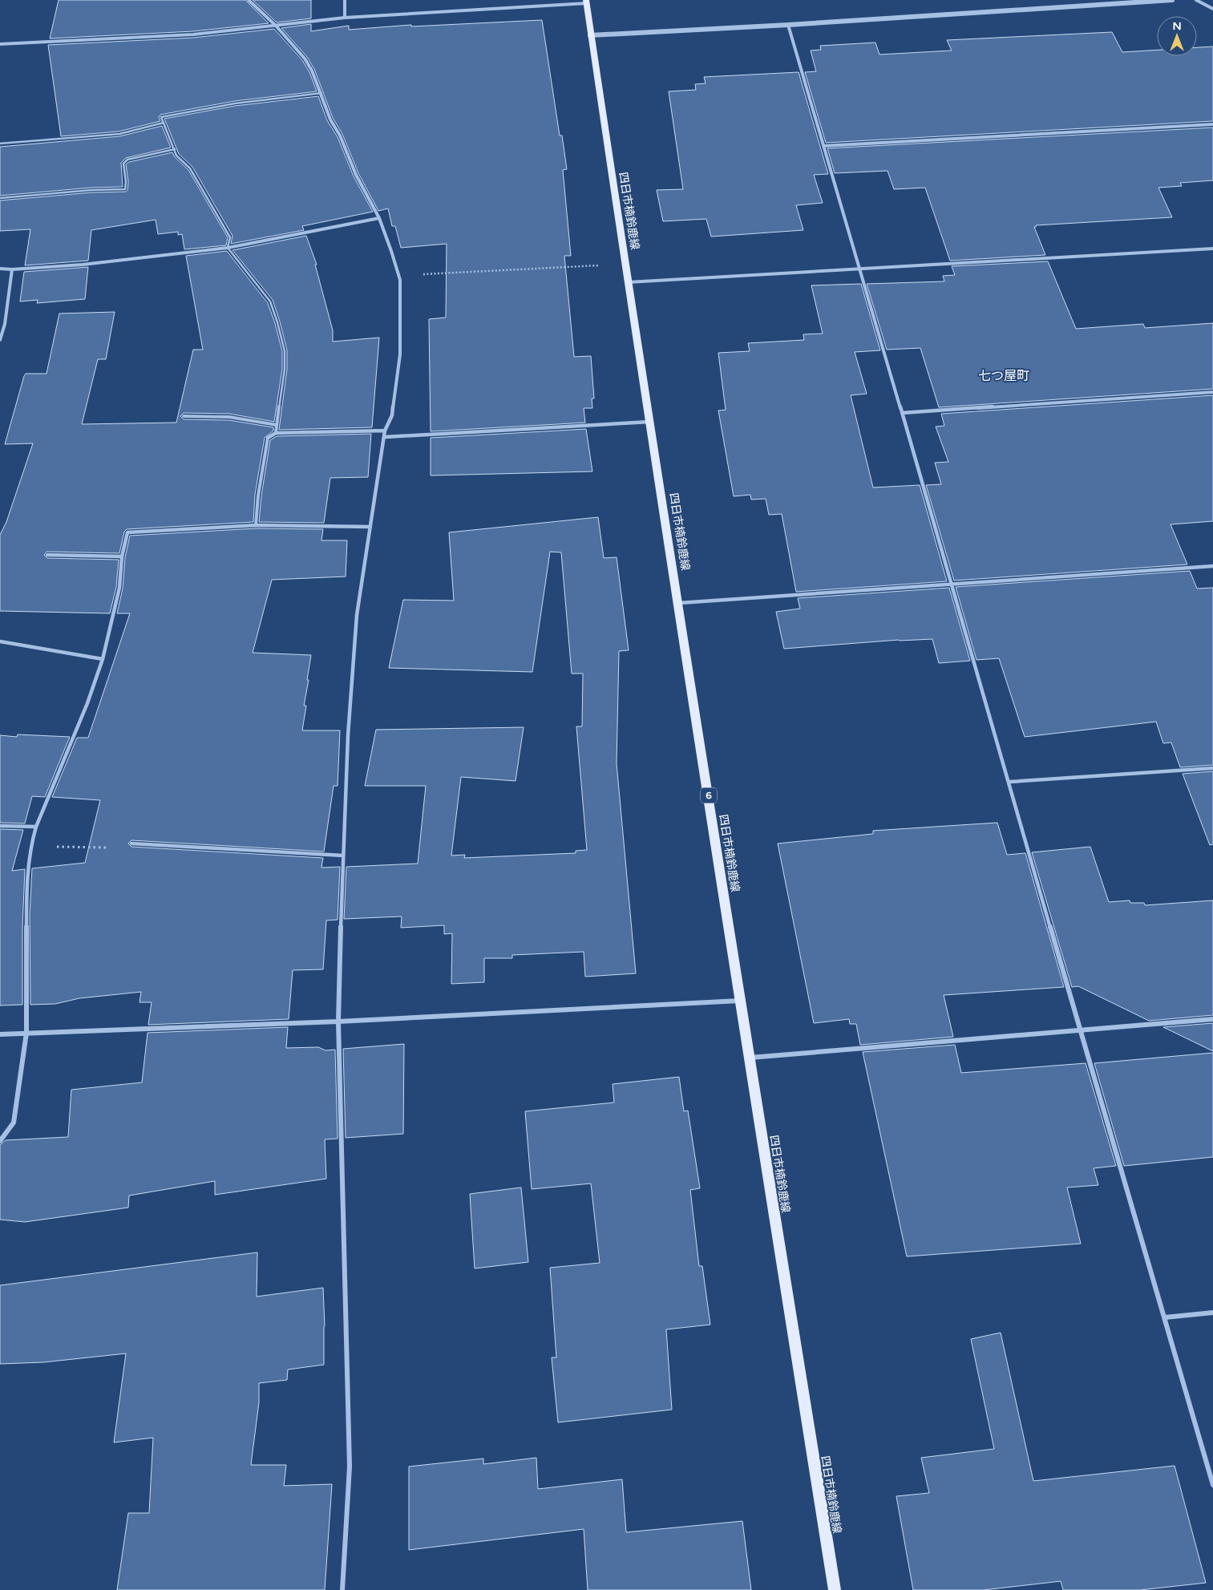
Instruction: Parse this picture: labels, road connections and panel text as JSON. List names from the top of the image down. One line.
{"streets":{"main road":["四日市楠鈴鹿線","6"]},"districts":["七つ屋町"],"north":"top"}
